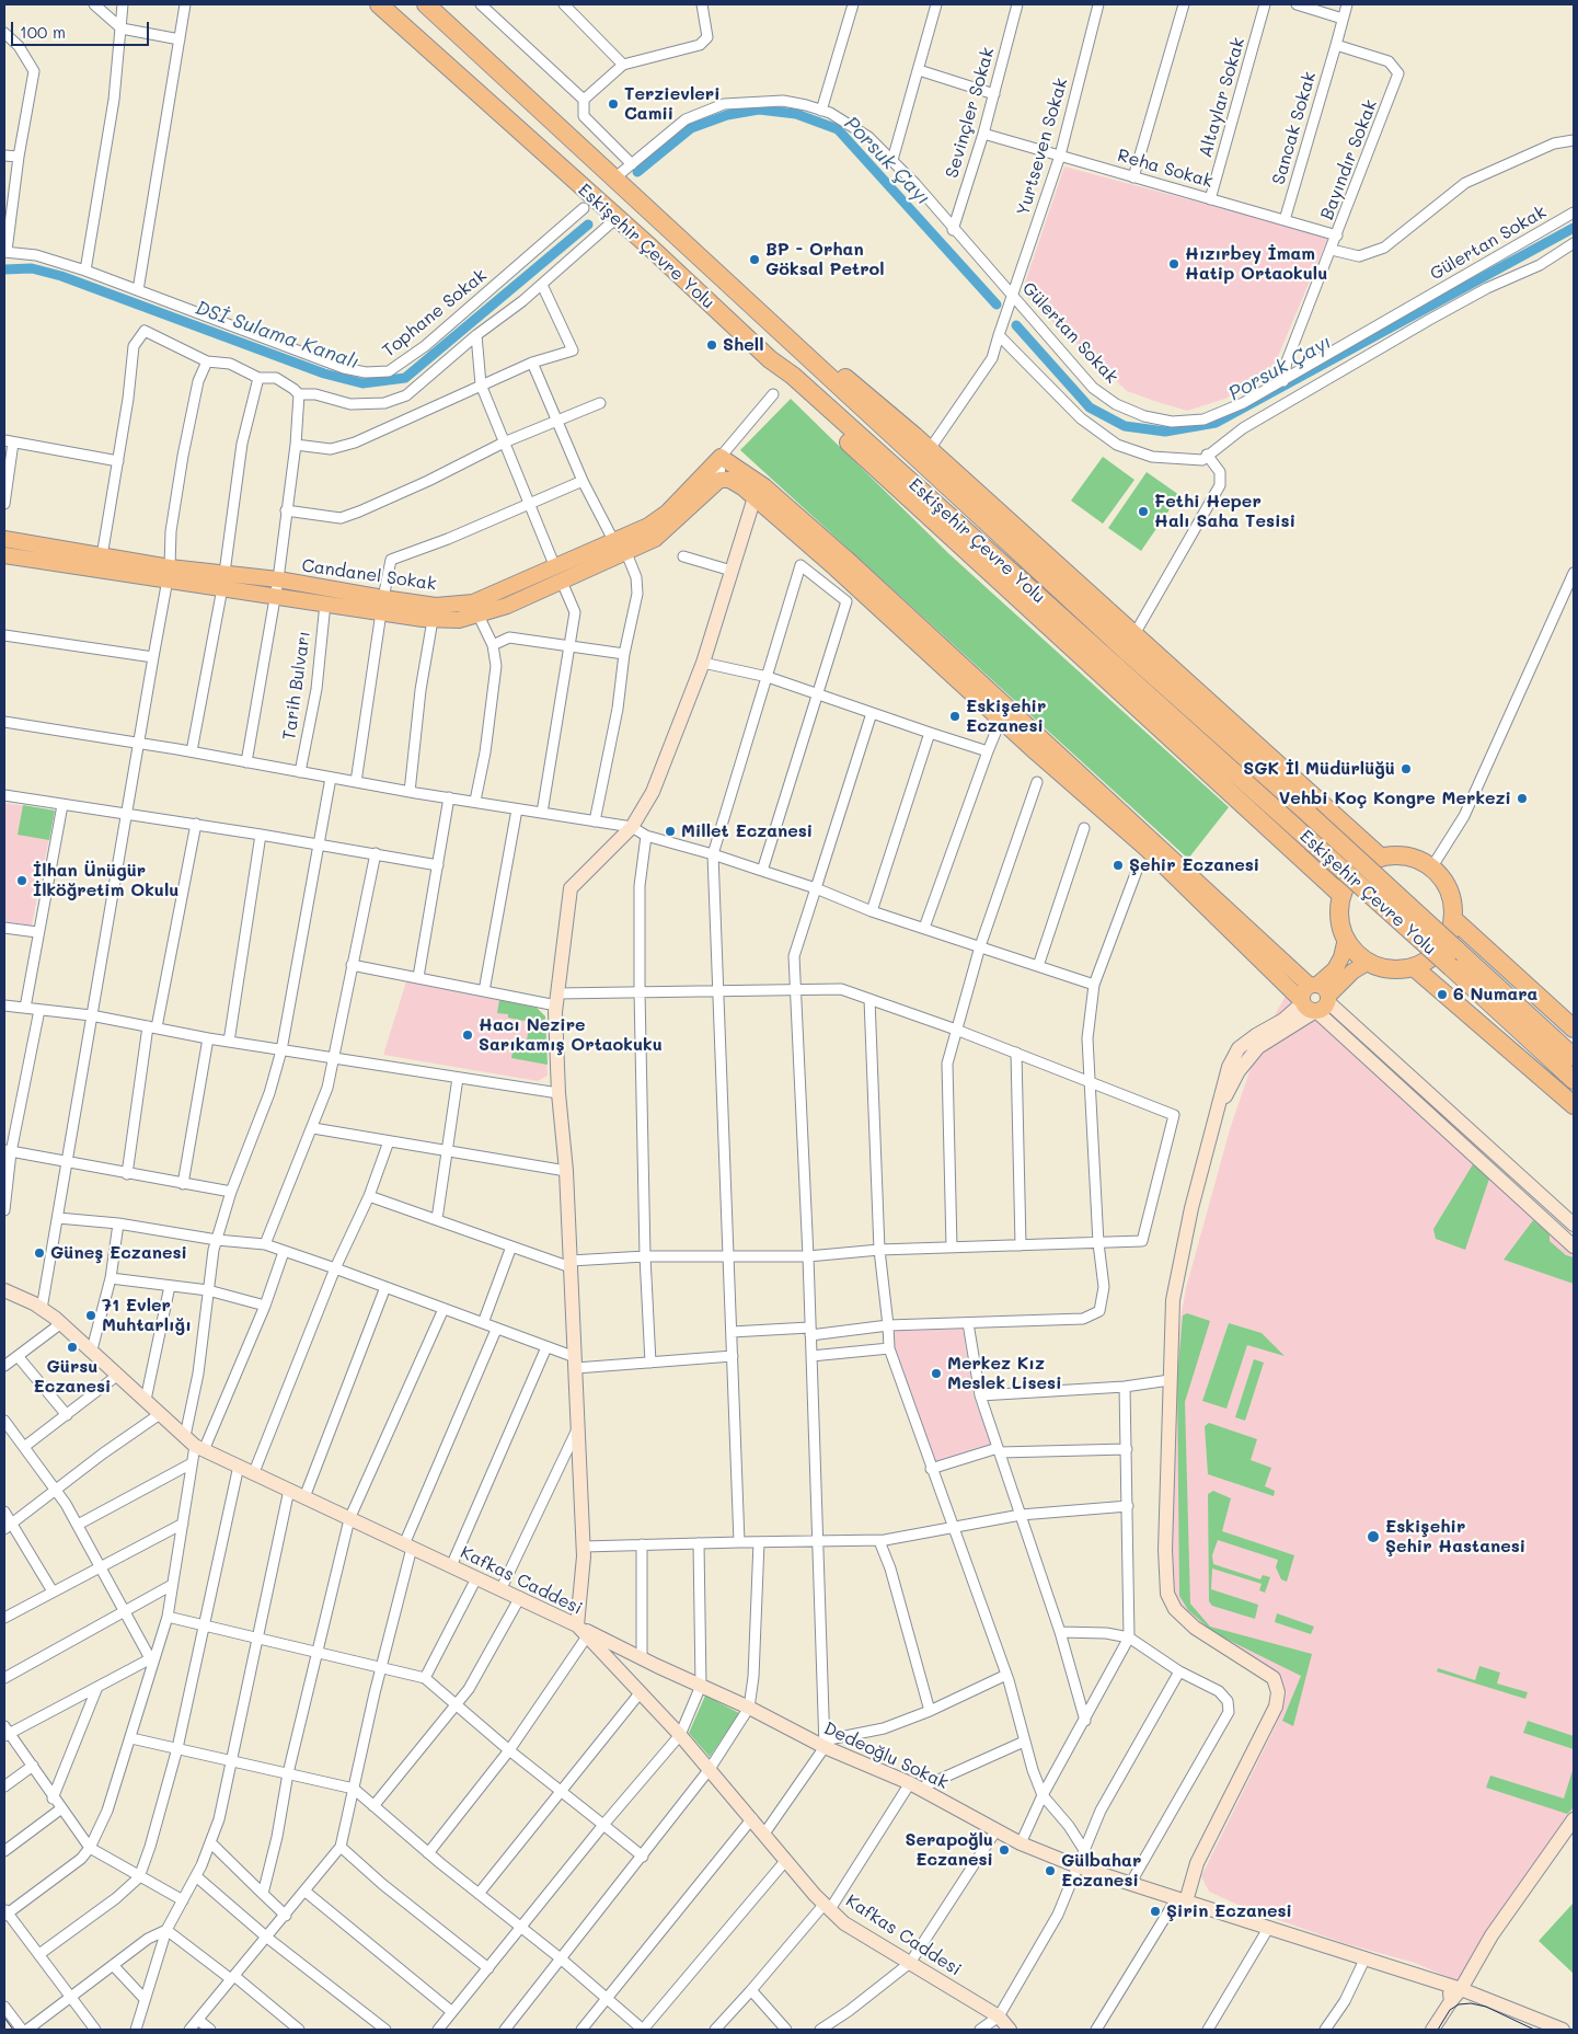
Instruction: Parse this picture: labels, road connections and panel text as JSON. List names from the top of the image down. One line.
{"streets":{"highway":["Eskişehir Çevre Yolu"],"main road":["Candanel Sokak"],"street":["Altaylar Sokak","Sevinçler Sokak","Sancak Sokak","Yurtseven Sokak","Bayındır Sokak","Reha Sokak","Gülertan Sokak","Tophane Sokak","Tarih Bulvarı","Kafkas Caddesi","Dedeoğlu Sokak"]},"crossings":[["Altaylar Sokak","Reha Sokak"],["Sevinçler Sokak","Reha Sokak"],["Sevinçler Sokak","Gülertan Sokak"],["Sancak Sokak","Bayındır Sokak"],["Sancak Sokak","Reha Sokak"],["Yurtseven Sokak","Reha Sokak"],["Yurtseven Sokak","Gülertan Sokak"],["Bayındır Sokak","Reha Sokak"],["Bayındır Sokak","Gülertan Sokak"],["Gülertan Sokak","Eskişehir Çevre Yolu"],["Kafkas Caddesi","Dedeoğlu Sokak"]],"water":["Porsuk Çayı","DSİ Sulama Kanalı"],"places":["Terzievleri Camii","BP - Orhan Göksal Petrol","Hızırbey İmam Hatip Ortaokulu","Shell","Fethi Heper Halı Saha Tesisi","Eskişehir Eczanesi","SGK İl Müdürlüğü","Vehbi Koç Kongre Merkezi","Millet Eczanesi","Şehir Eczanesi","İlhan Ünügür İlköğretim Okulu","6 Numara","Hacı Nezire Sarıkamış Ortaokuku","Güneş Eczanesi","71 Evler Muhtarlığı","Gürsu Eczanesi","Merkez Kız Meslek Lisesi","Eskişehir Şehir Hastanesi","Serapoğlu Eczanesi","Gülbahar Eczanesi","Şirin Eczanesi"],"scale_bar":"100 m"}
